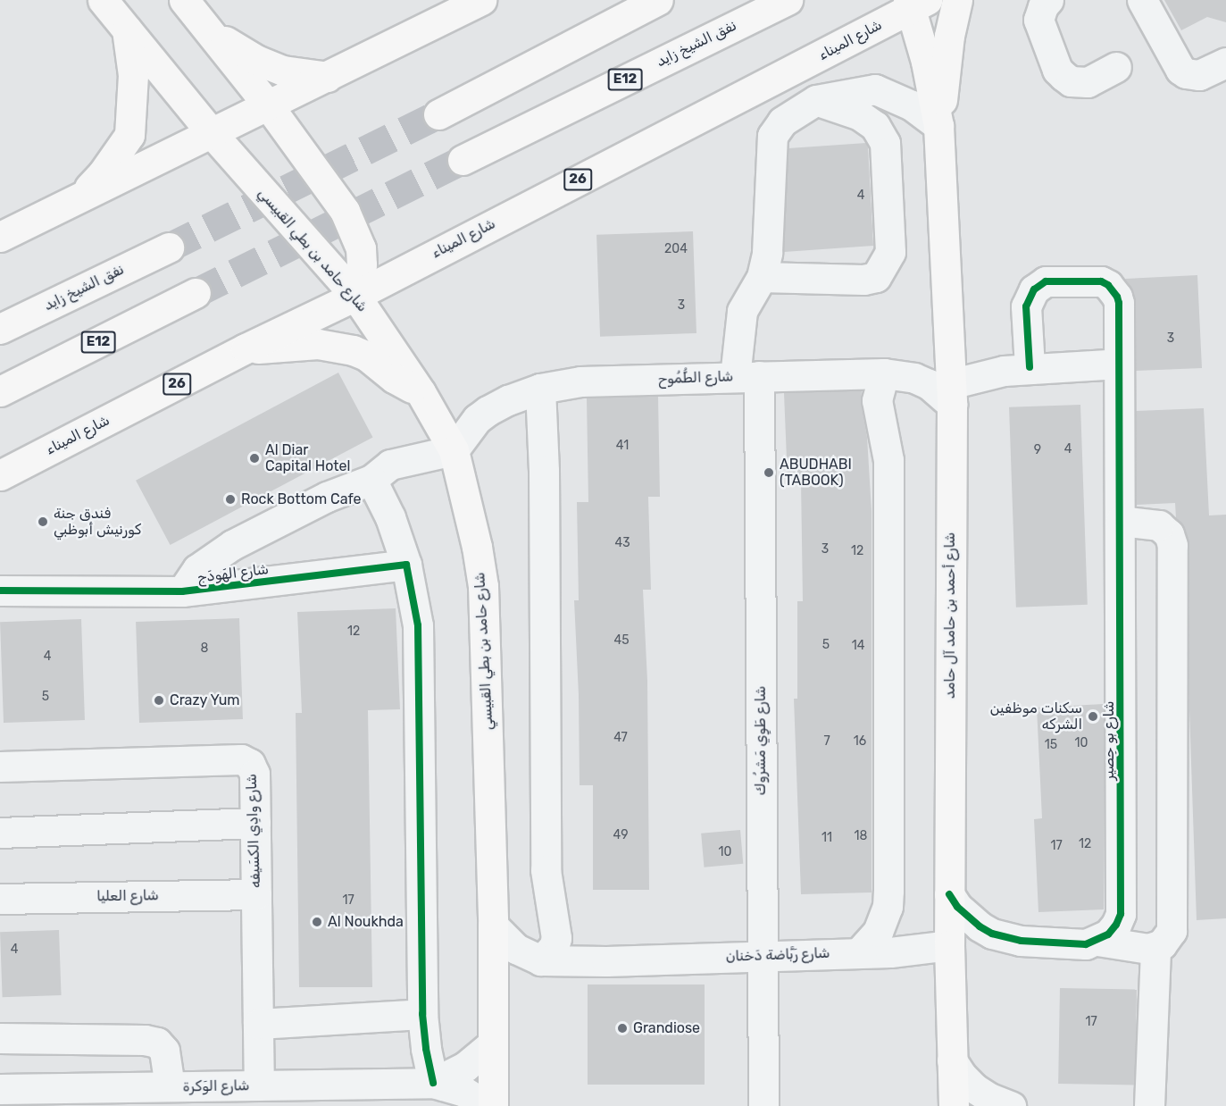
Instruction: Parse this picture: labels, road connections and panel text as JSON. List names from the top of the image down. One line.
{"streets":{"main road":["شارع الميناء","نفق الشيخ زايد","E12","26","شارع حامد بن بطي القبيسي","شارع أحمد بن حامد آل حامد"],"street":["شارع الطُّمُوح","شارع الهَودَج","شارع طَوِي مَشرُوك","شارع بو حِصير","شارع وادِي الكسَيفه","شارع العليا","شارع رَبَّاضة دَخنان","شارع الوَكرة"]},"crossings":[["شارع الميناء","شارع حامد بن بطي القبيسي"],["شارع الميناء","شارع أحمد بن حامد آل حامد"],["شارع حامد بن بطي القبيسي","شارع الطُّمُوح"],["شارع حامد بن بطي القبيسي","شارع الهَودَج"],["شارع حامد بن بطي القبيسي","شارع رَبَّاضة دَخنان"],["شارع حامد بن بطي القبيسي","شارع الوَكرة"],["شارع الطُّمُوح","شارع الهَودَج"],["شارع الطُّمُوح","شارع أحمد بن حامد آل حامد"],["شارع الطُّمُوح","شارع طَوِي مَشرُوك"],["شارع أحمد بن حامد آل حامد","شارع رَبَّاضة دَخنان"],["شارع طَوِي مَشرُوك","شارع رَبَّاضة دَخنان"],["شارع وادِي الكسَيفه","شارع العليا"],["شارع وادِي الكسَيفه","شارع الوَكرة"]],"places":["Al Diar Capital Hotel","ABUDHABI (TABOOK)","Rock Bottom Cafe","فندق جنة كورنيش أبوظبي","Crazy Yum","سكنات موظفين الشركه","Al Noukhda","Grandiose"],"house_numbers":["4","204","3","3","41","4","9","43","3","12","12","45","5","14","8","4","5","47","7","16","10","15","49","18","11","12","17","10","17","4","17"]}
